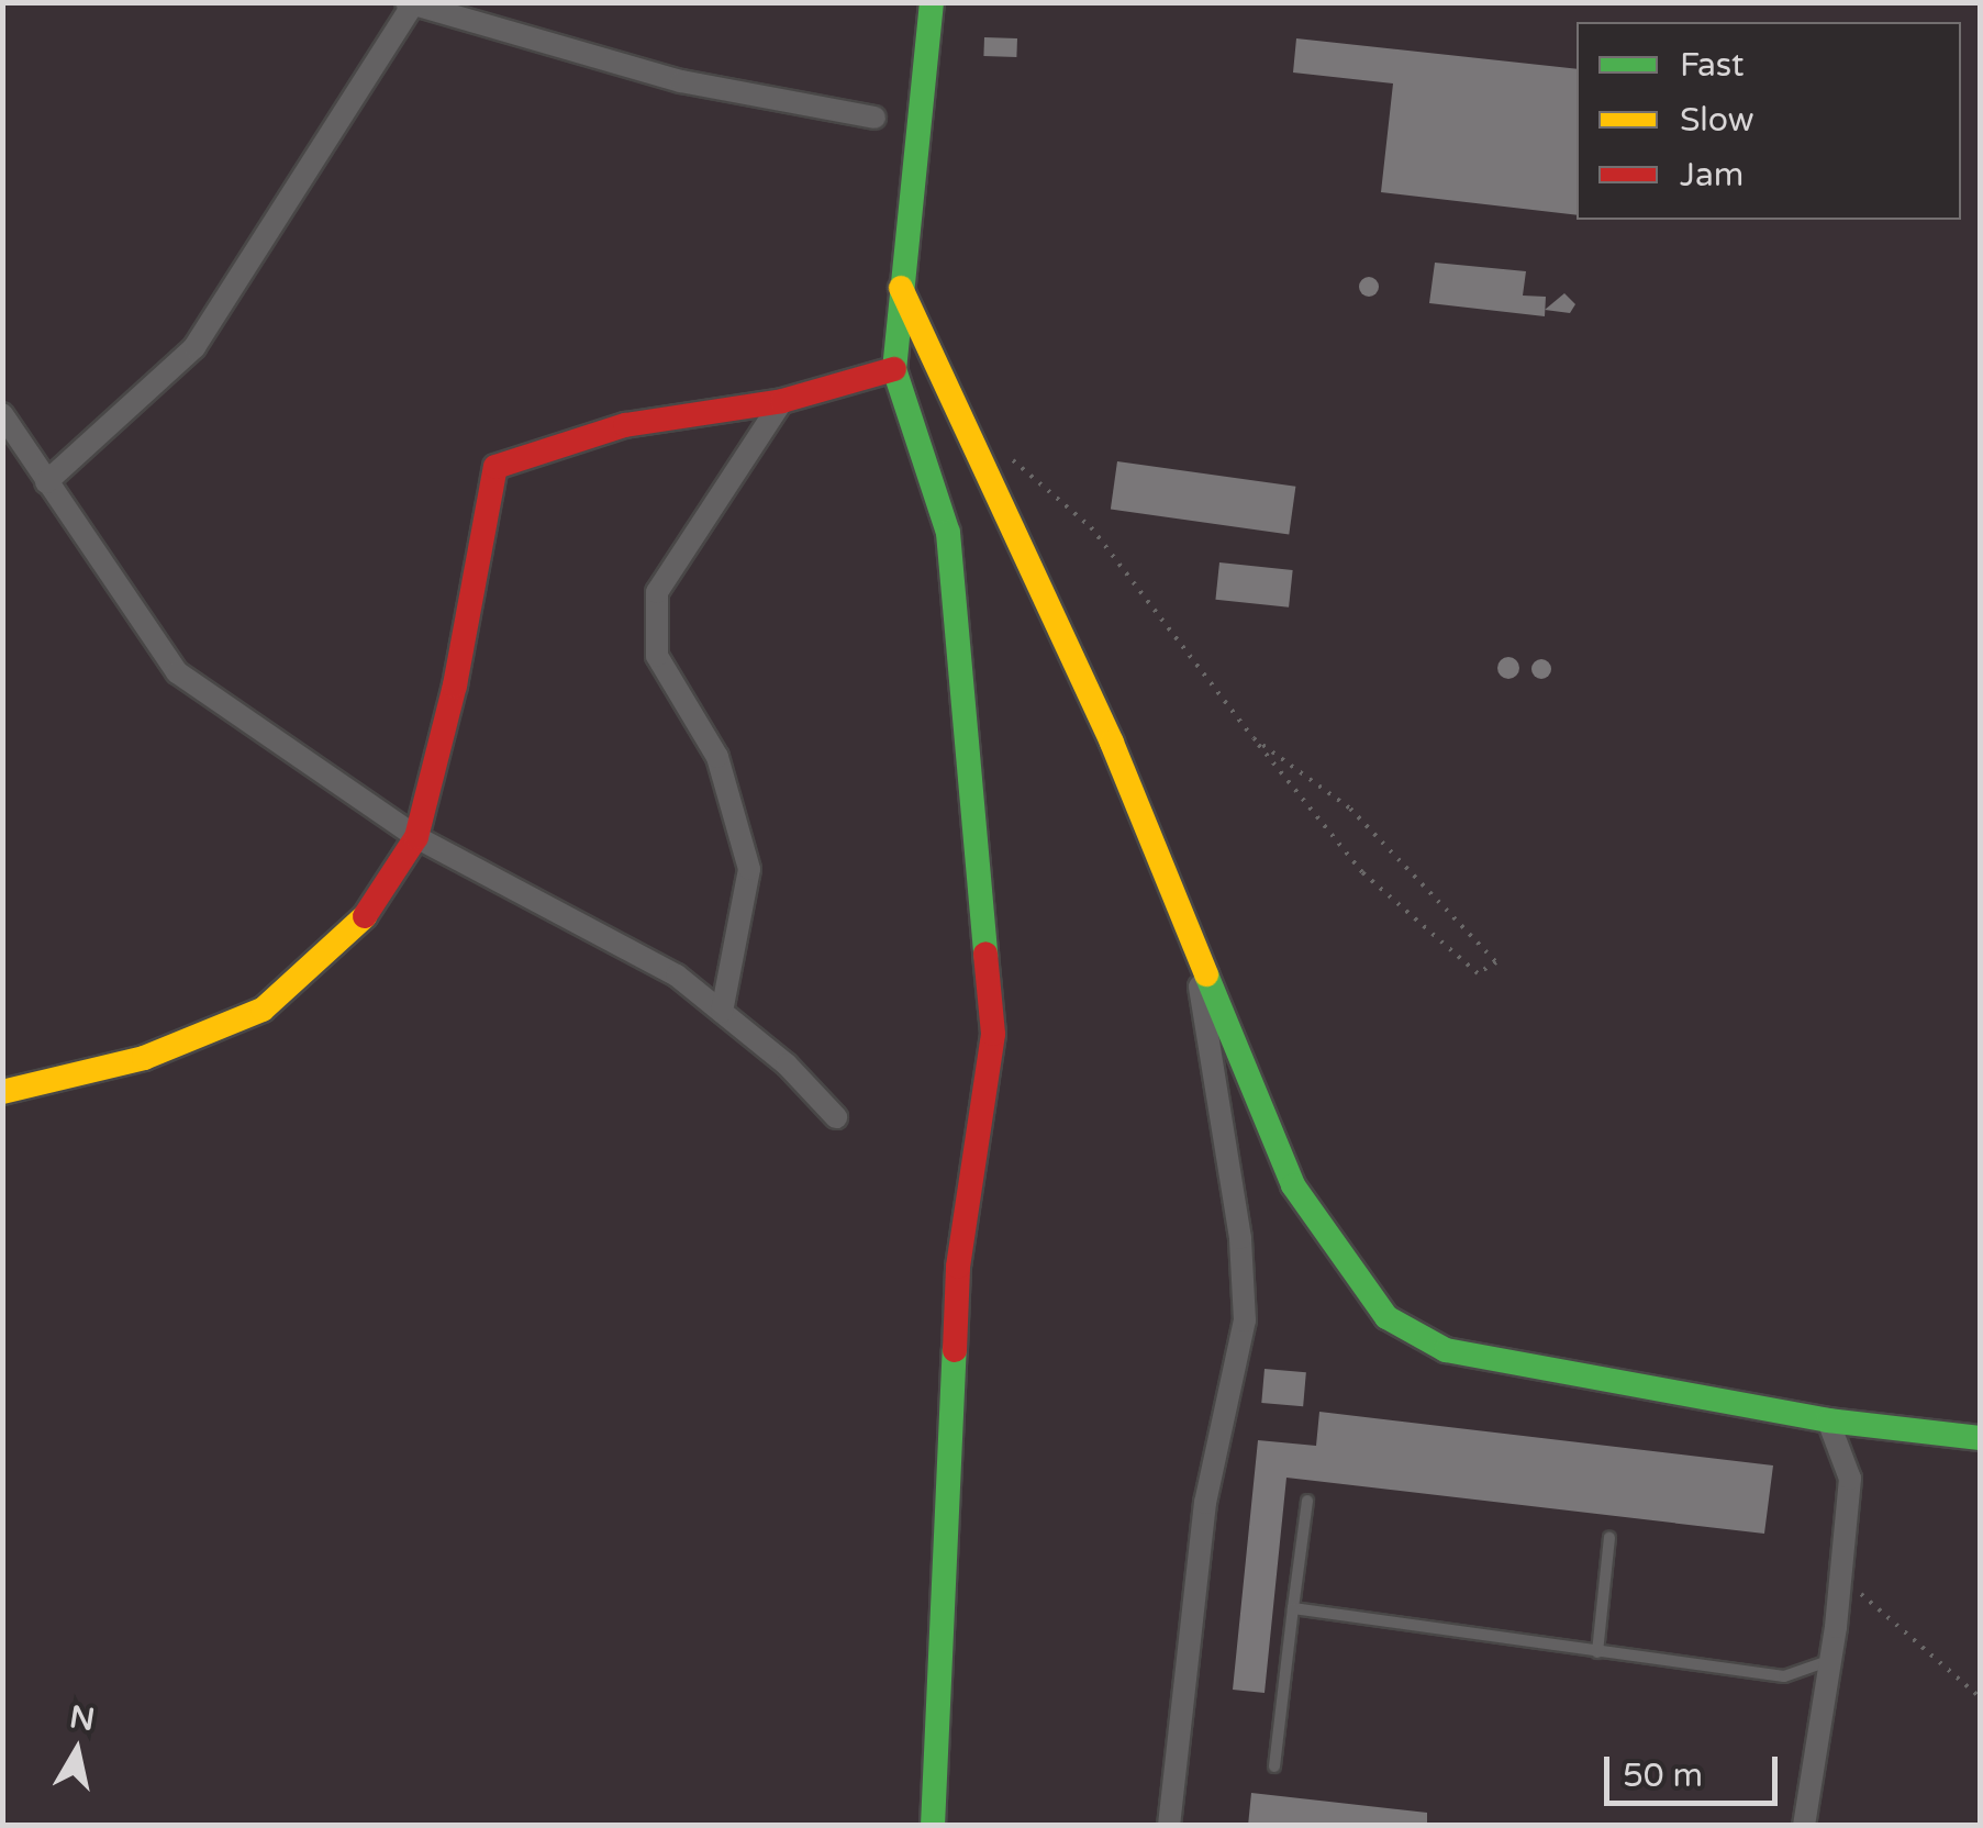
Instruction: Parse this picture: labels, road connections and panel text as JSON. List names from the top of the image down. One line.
{"legend":["Fast","Slow","Jam"],"scale_bar":"50 m","north":"top"}
